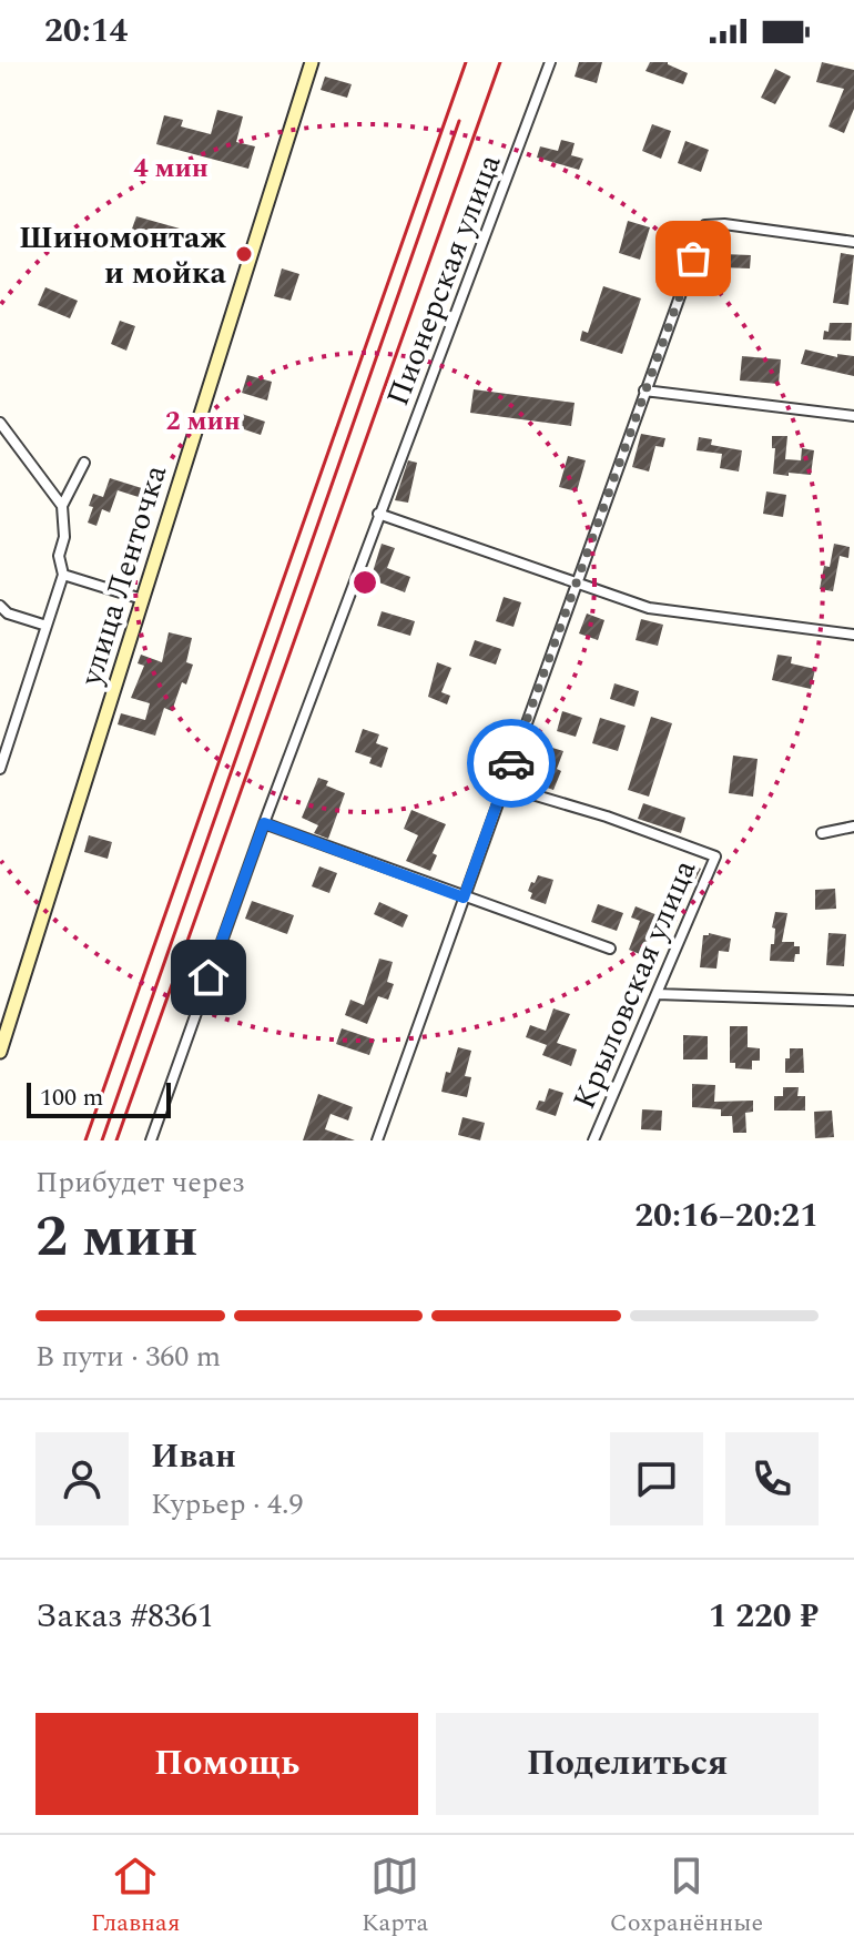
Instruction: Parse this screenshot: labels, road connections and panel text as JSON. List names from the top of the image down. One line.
{"streets":{"main road":["улица Ленточка"],"street":["Пионерская улица","Крыловская улица"]},"places":["Шиномонтаж и мойка"],"scale_bar":"100 m","page":{"status":"20:14","scale":"100 m","heading":["2 мин","Прибудет через","20:16–20:21"],"panel":["Иван","Курьер · 4.9","Заказ #8361","1 220 ₽"],"bar":"В пути · 360 m","buttons":["Помощь","Поделиться"],"tabs":["Главная","Карта","Сохранённые"]},"rings":["4 мин","2 мин"]}
